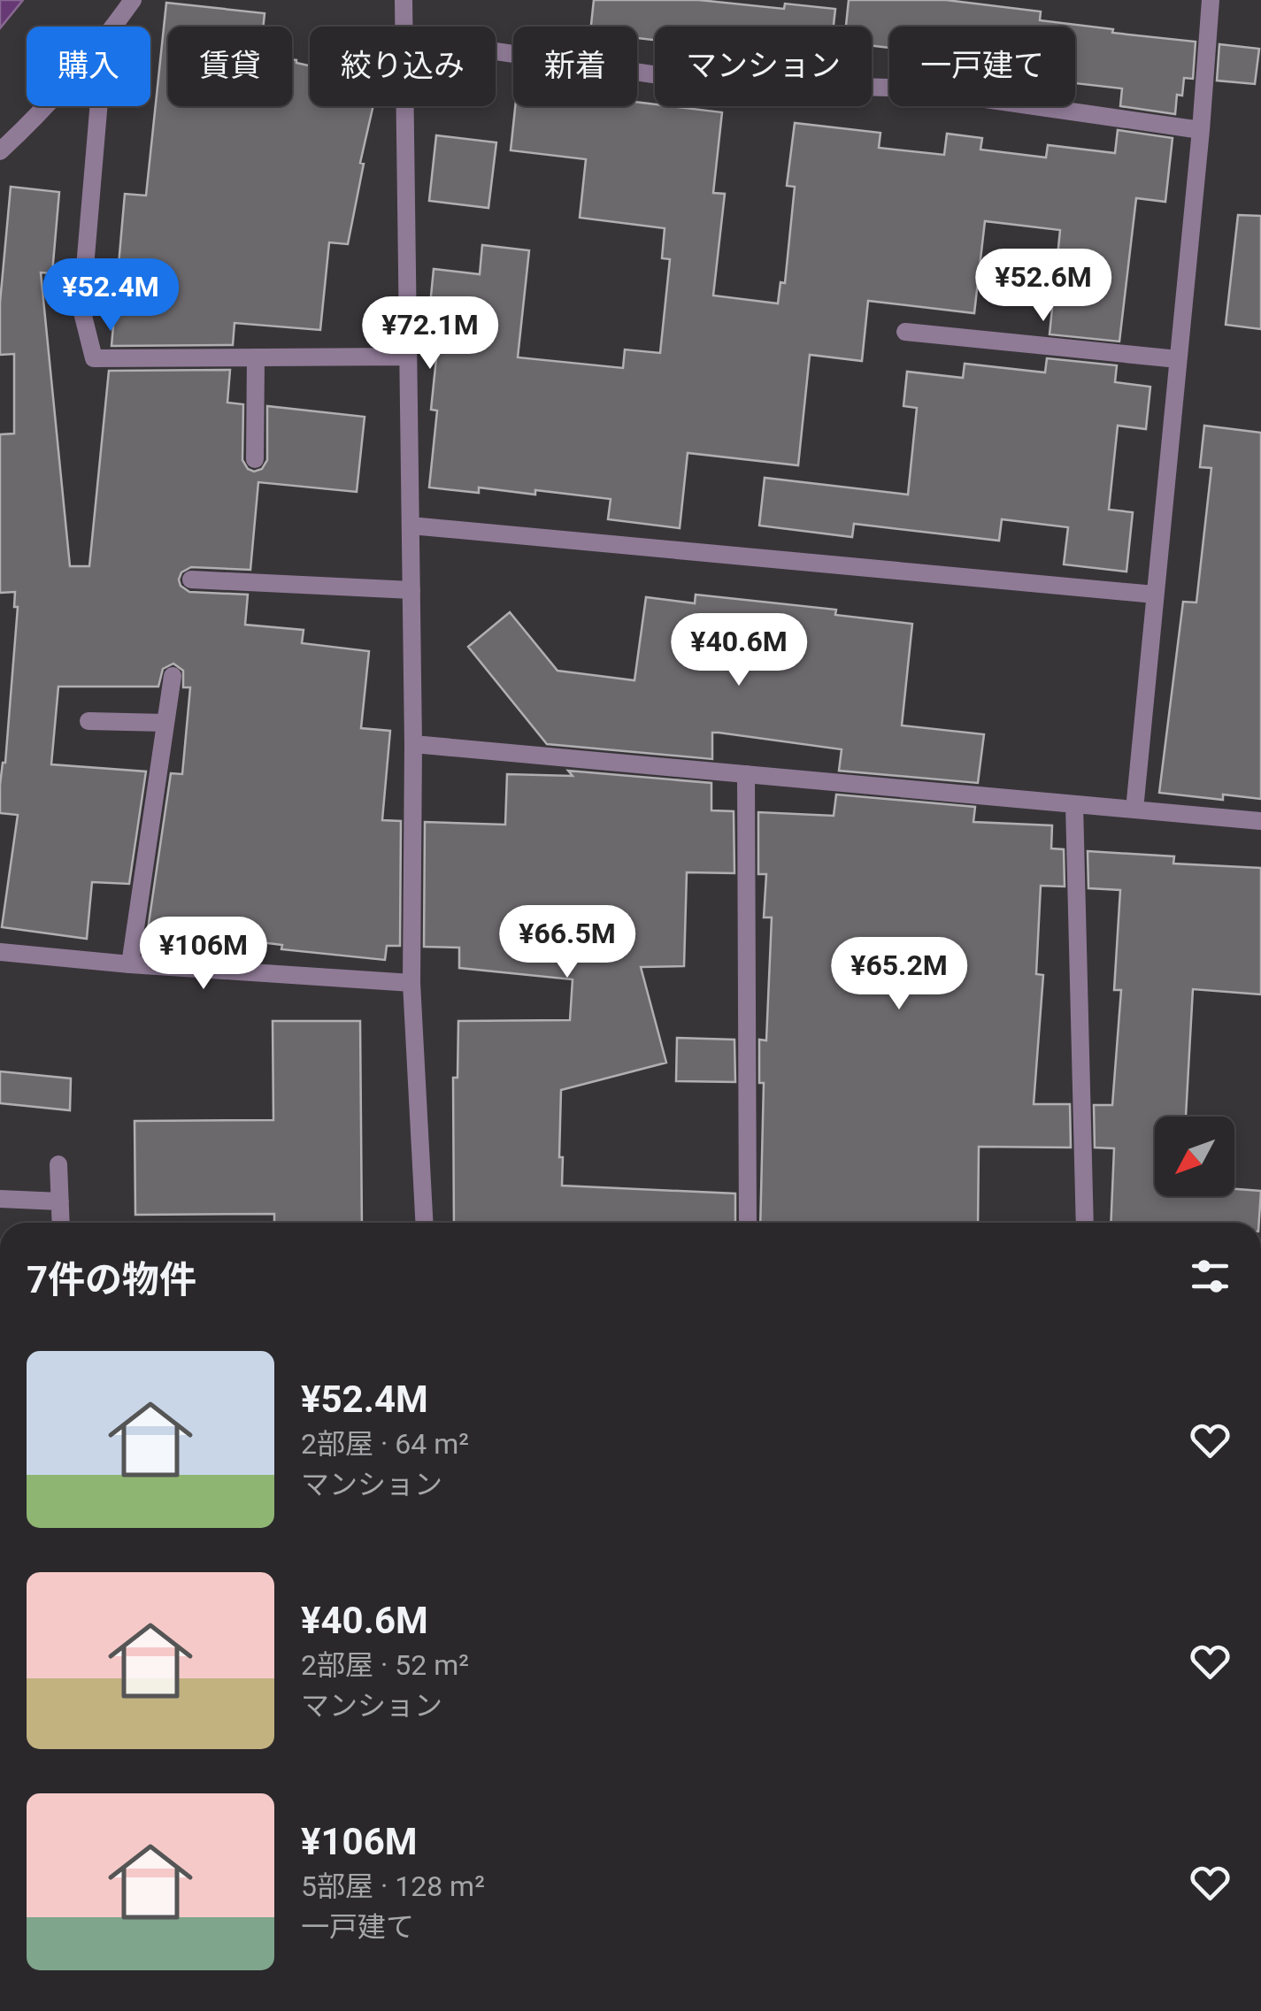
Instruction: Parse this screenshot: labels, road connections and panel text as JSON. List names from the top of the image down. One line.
{"north":"bottom left","page":{"chip":["購入","賃貸","絞り込み","新着","マンション","一戸建て"],"price":["¥52.6M","¥52.4M","¥72.1M","¥40.6M","¥66.5M","¥106M","¥65.2M"],"heading":"7件の物件","list":[{"name":"¥52.4M","note":"2部屋 · 64 m² · マンション"},{"name":"¥40.6M","note":"2部屋 · 52 m² · マンション"},{"name":"¥106M","note":"5部屋 · 128 m² · 一戸建て"}]}}
